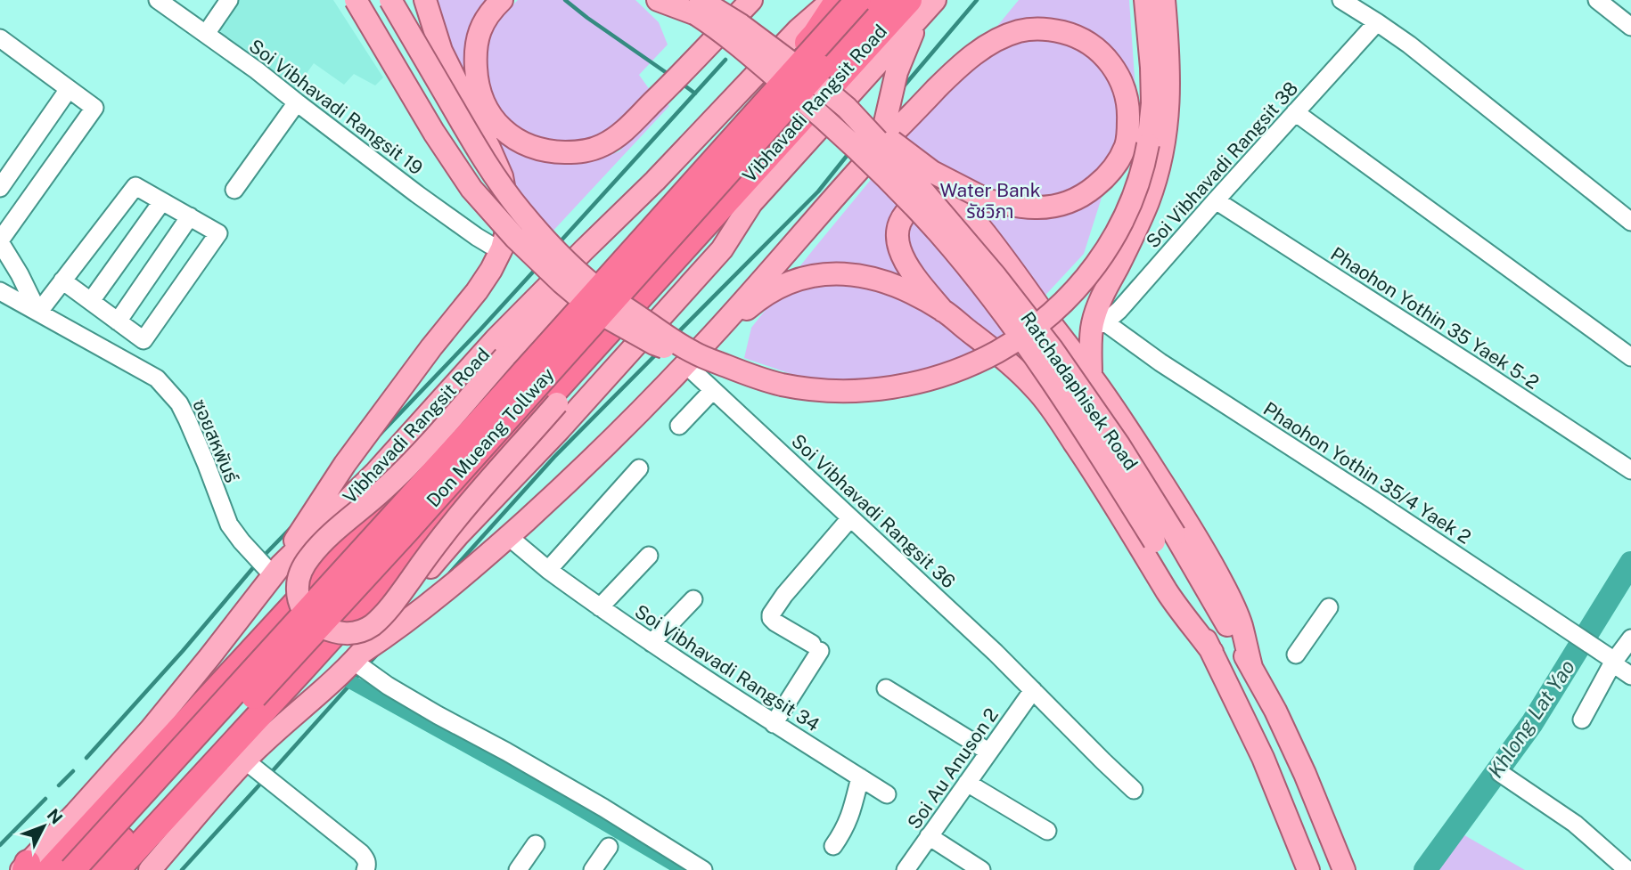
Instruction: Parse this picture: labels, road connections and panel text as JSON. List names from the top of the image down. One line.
{"streets":{"highway":["Vibhavadi Rangsit Road","Don Mueang Tollway"],"main road":["Ratchadaphisek Road"],"street":["Soi Vibhavadi Rangsit 19","Soi Vibhavadi Rangsit 38","Phaohon Yothin 35 Yaek 5-2","ซอยสหพันธ์","Phaohon Yothin 35/4 Yaek 2","Soi Vibhavadi Rangsit 36","Soi Vibhavadi Rangsit 34","Soi Au Anuson 2"]},"crossings":[["Vibhavadi Rangsit Road","ซอยสหพันธ์"],["Soi Vibhavadi Rangsit 38","Phaohon Yothin 35 Yaek 5-2"],["Soi Vibhavadi Rangsit 38","Phaohon Yothin 35/4 Yaek 2"],["Soi Vibhavadi Rangsit 36","Soi Au Anuson 2"]],"water":["Khlong Lat Yao"],"parks":["Water Bank รัชวิภา"],"north":"top right"}
